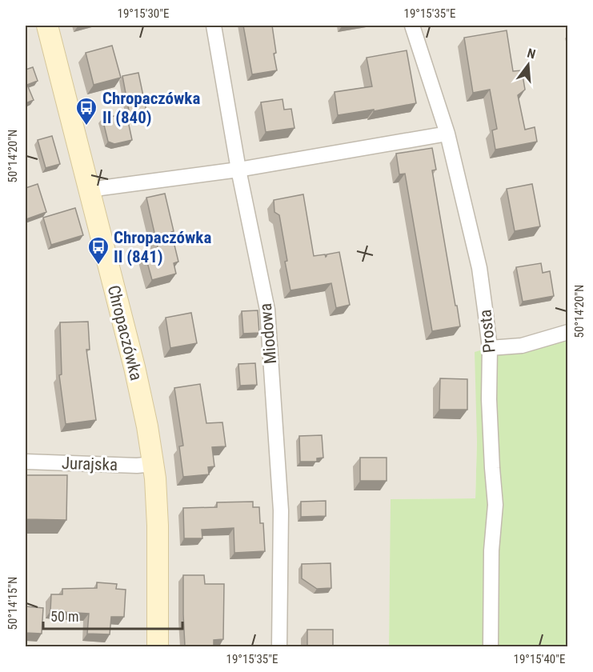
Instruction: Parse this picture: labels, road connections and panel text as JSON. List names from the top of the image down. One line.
{"streets":{"street":["Prosta","Chropaczówka","Miodowa","Jurajska"]},"crossings":[["Chropaczówka","Jurajska"]],"places":{"bus stop":["Chropaczówka II (840)","Chropaczówka II (841)"]},"scale_bar":"50 m","north":"top","coordinates":["19°15'30\"E","19°15'35\"E","50°14'20\"N","50°14'15\"N","19°15'40\"E"]}
